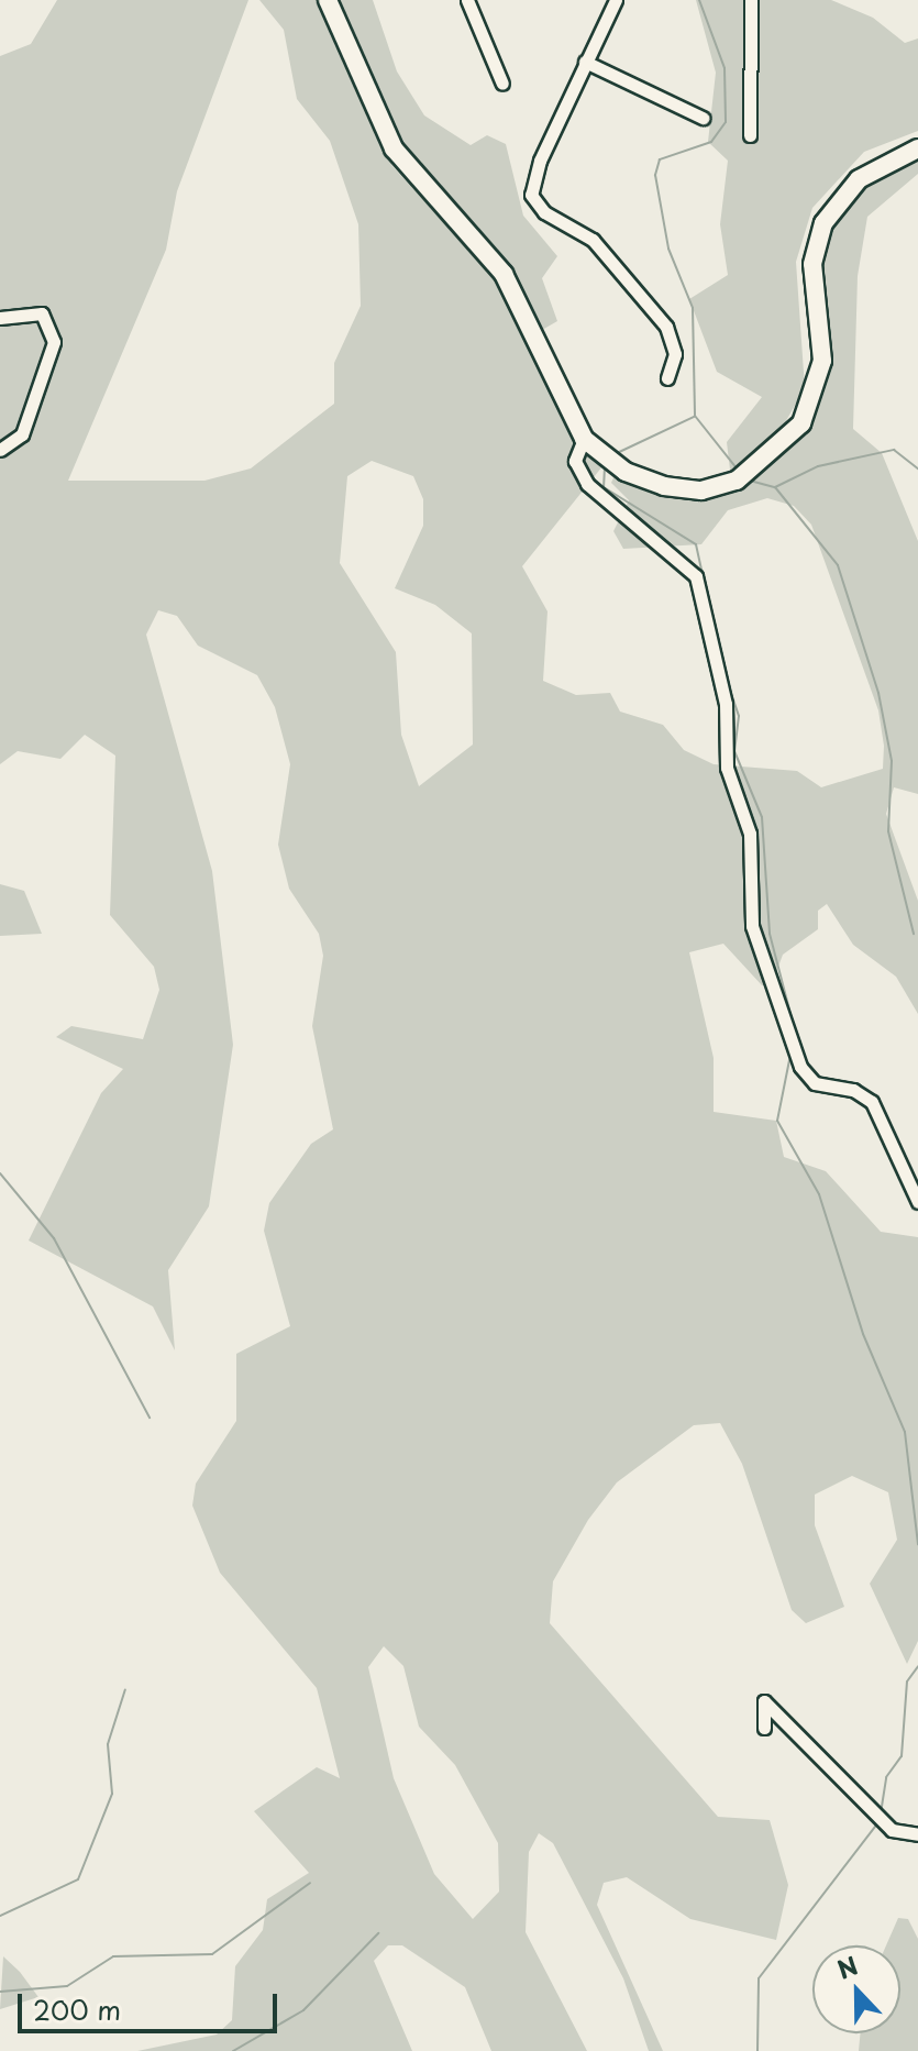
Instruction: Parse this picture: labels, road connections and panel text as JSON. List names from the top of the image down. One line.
{"scale_bar":"200 m","north":"top"}
